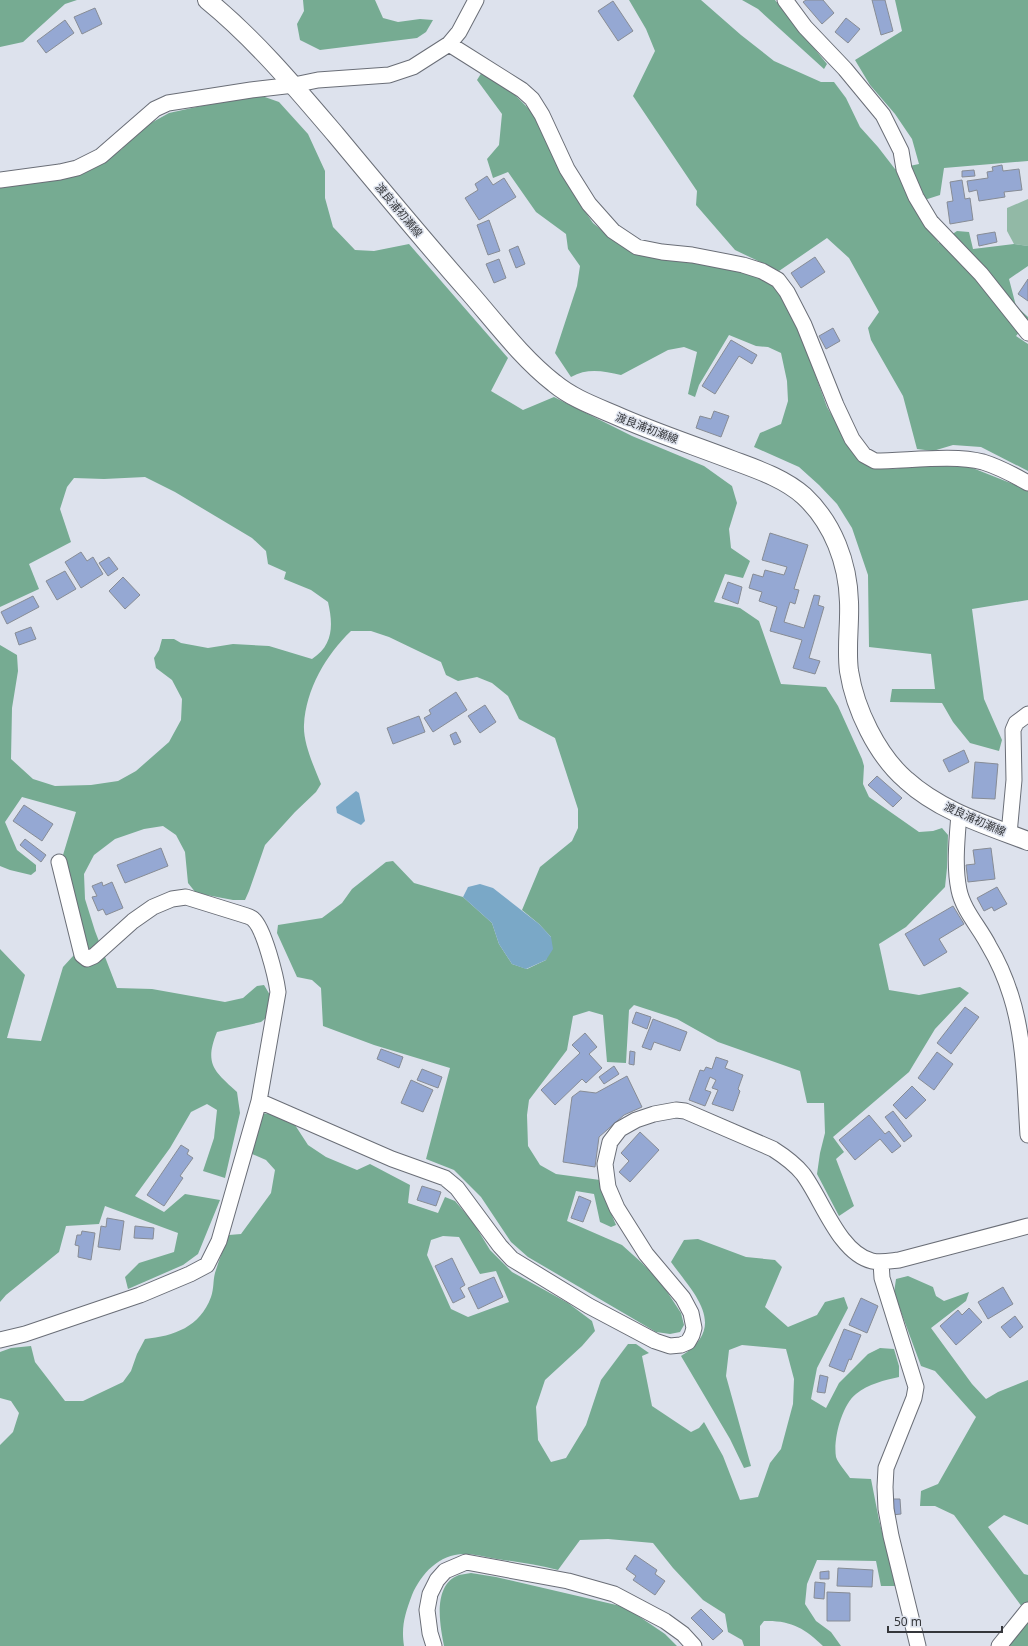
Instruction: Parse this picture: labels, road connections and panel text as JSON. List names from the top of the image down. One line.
{"streets":{"main road":["渡良浦初瀬線"]},"scale_bar":"50 m"}
